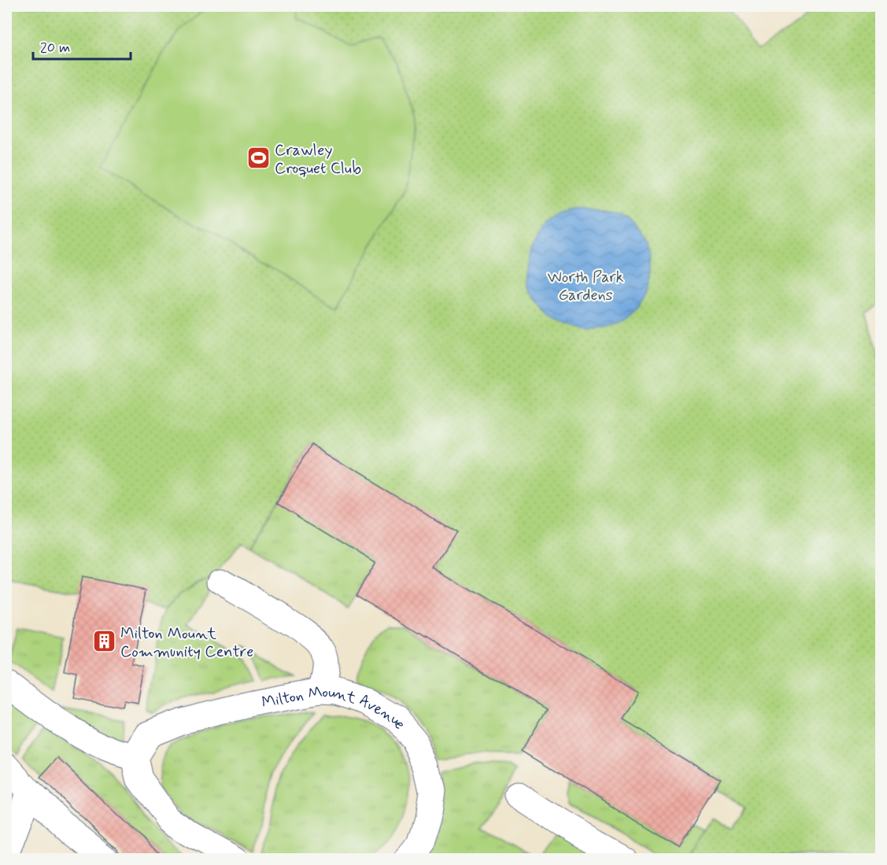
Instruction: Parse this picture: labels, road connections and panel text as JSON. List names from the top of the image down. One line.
{"streets":{"street":["Milton Mount Avenue"]},"parks":["Worth Park Gardens"],"places":{"sports":["Crawley Croquet Club"],"building":["Milton Mount Community Centre"]},"scale_bar":"20 m"}
